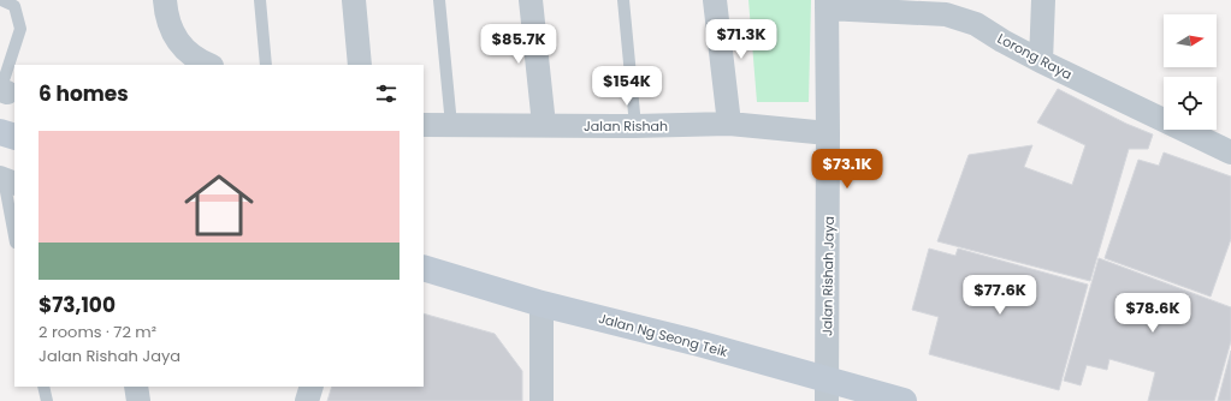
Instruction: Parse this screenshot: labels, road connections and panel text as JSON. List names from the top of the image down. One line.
{"streets":{"main road":["Jalan Ng Seong Teik"],"street":["Lorong Raya","Jalan Rishah","Jalan Rishah Jaya"]},"crossings":[["Lorong Raya","Jalan Rishah Jaya"],["Jalan Rishah","Jalan Rishah Jaya"],["Jalan Rishah Jaya","Jalan Ng Seong Teik"]],"north":"right","page":{"price":["$71.3K","$85.7K","$154K","$73.1K","$77.6K","$78.6K"],"heading":"6 homes","list":[{"name":"$73,100","note":"2 rooms · 72 m² · Jalan Rishah Jaya"}]}}
